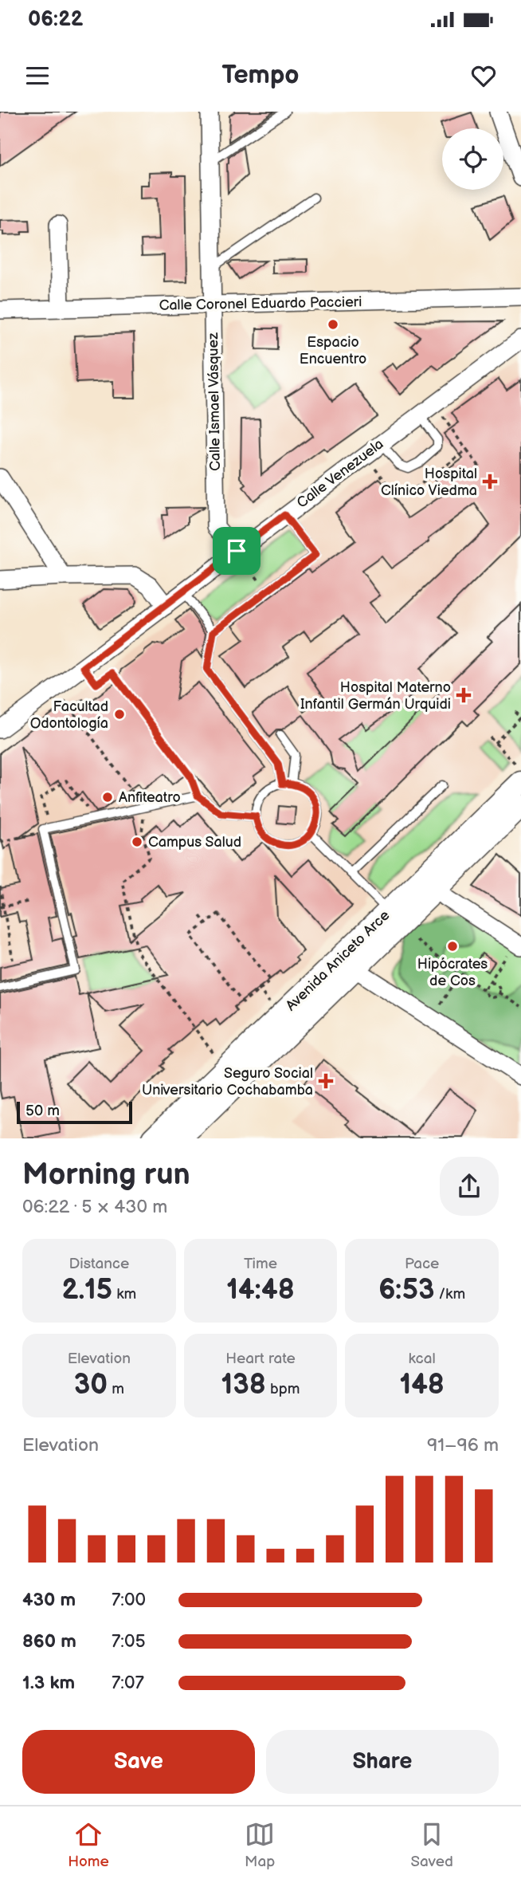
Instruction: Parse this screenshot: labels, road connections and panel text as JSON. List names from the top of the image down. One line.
{"streets":{"main road":["Avenida Aniceto Arce"],"street":["Calle Coronel Eduardo Paccieri","Calle Ismael Vásquez","Calle Venezuela"]},"crossings":[["Calle Coronel Eduardo Paccieri","Calle Ismael Vásquez"],["Calle Ismael Vásquez","Calle Venezuela"]],"places":{"other":["Espacio Encuentro","Facultad Odontología","Anfiteatro","Campus Salud","Hipócrates de Cos"],"health":["Hospital Clínico Viedma","Hospital Materno Infantil Germán Urquidi","Seguro Social Universitario Cochabamba"]},"scale_bar":"50 m","page":{"status":"06:22","header":"Tempo","scale":"50 m","heading":["Morning run","06:22 · 5 × 430 m"],"stats":[["Distance","2.15 km"],["Time","14:48"],["Pace","6:53 /km"],["Elevation","30 m"],["Heart rate","138 bpm"],["kcal","148"]],"chart":["Elevation","91–96 m"],"list":[{"name":"430 m","note":"7:00"},{"name":"860 m","note":"7:05"},{"name":"1.3 km","note":"7:07"}],"buttons":["Save","Share"],"tabs":["Home","Map","Saved"]}}
